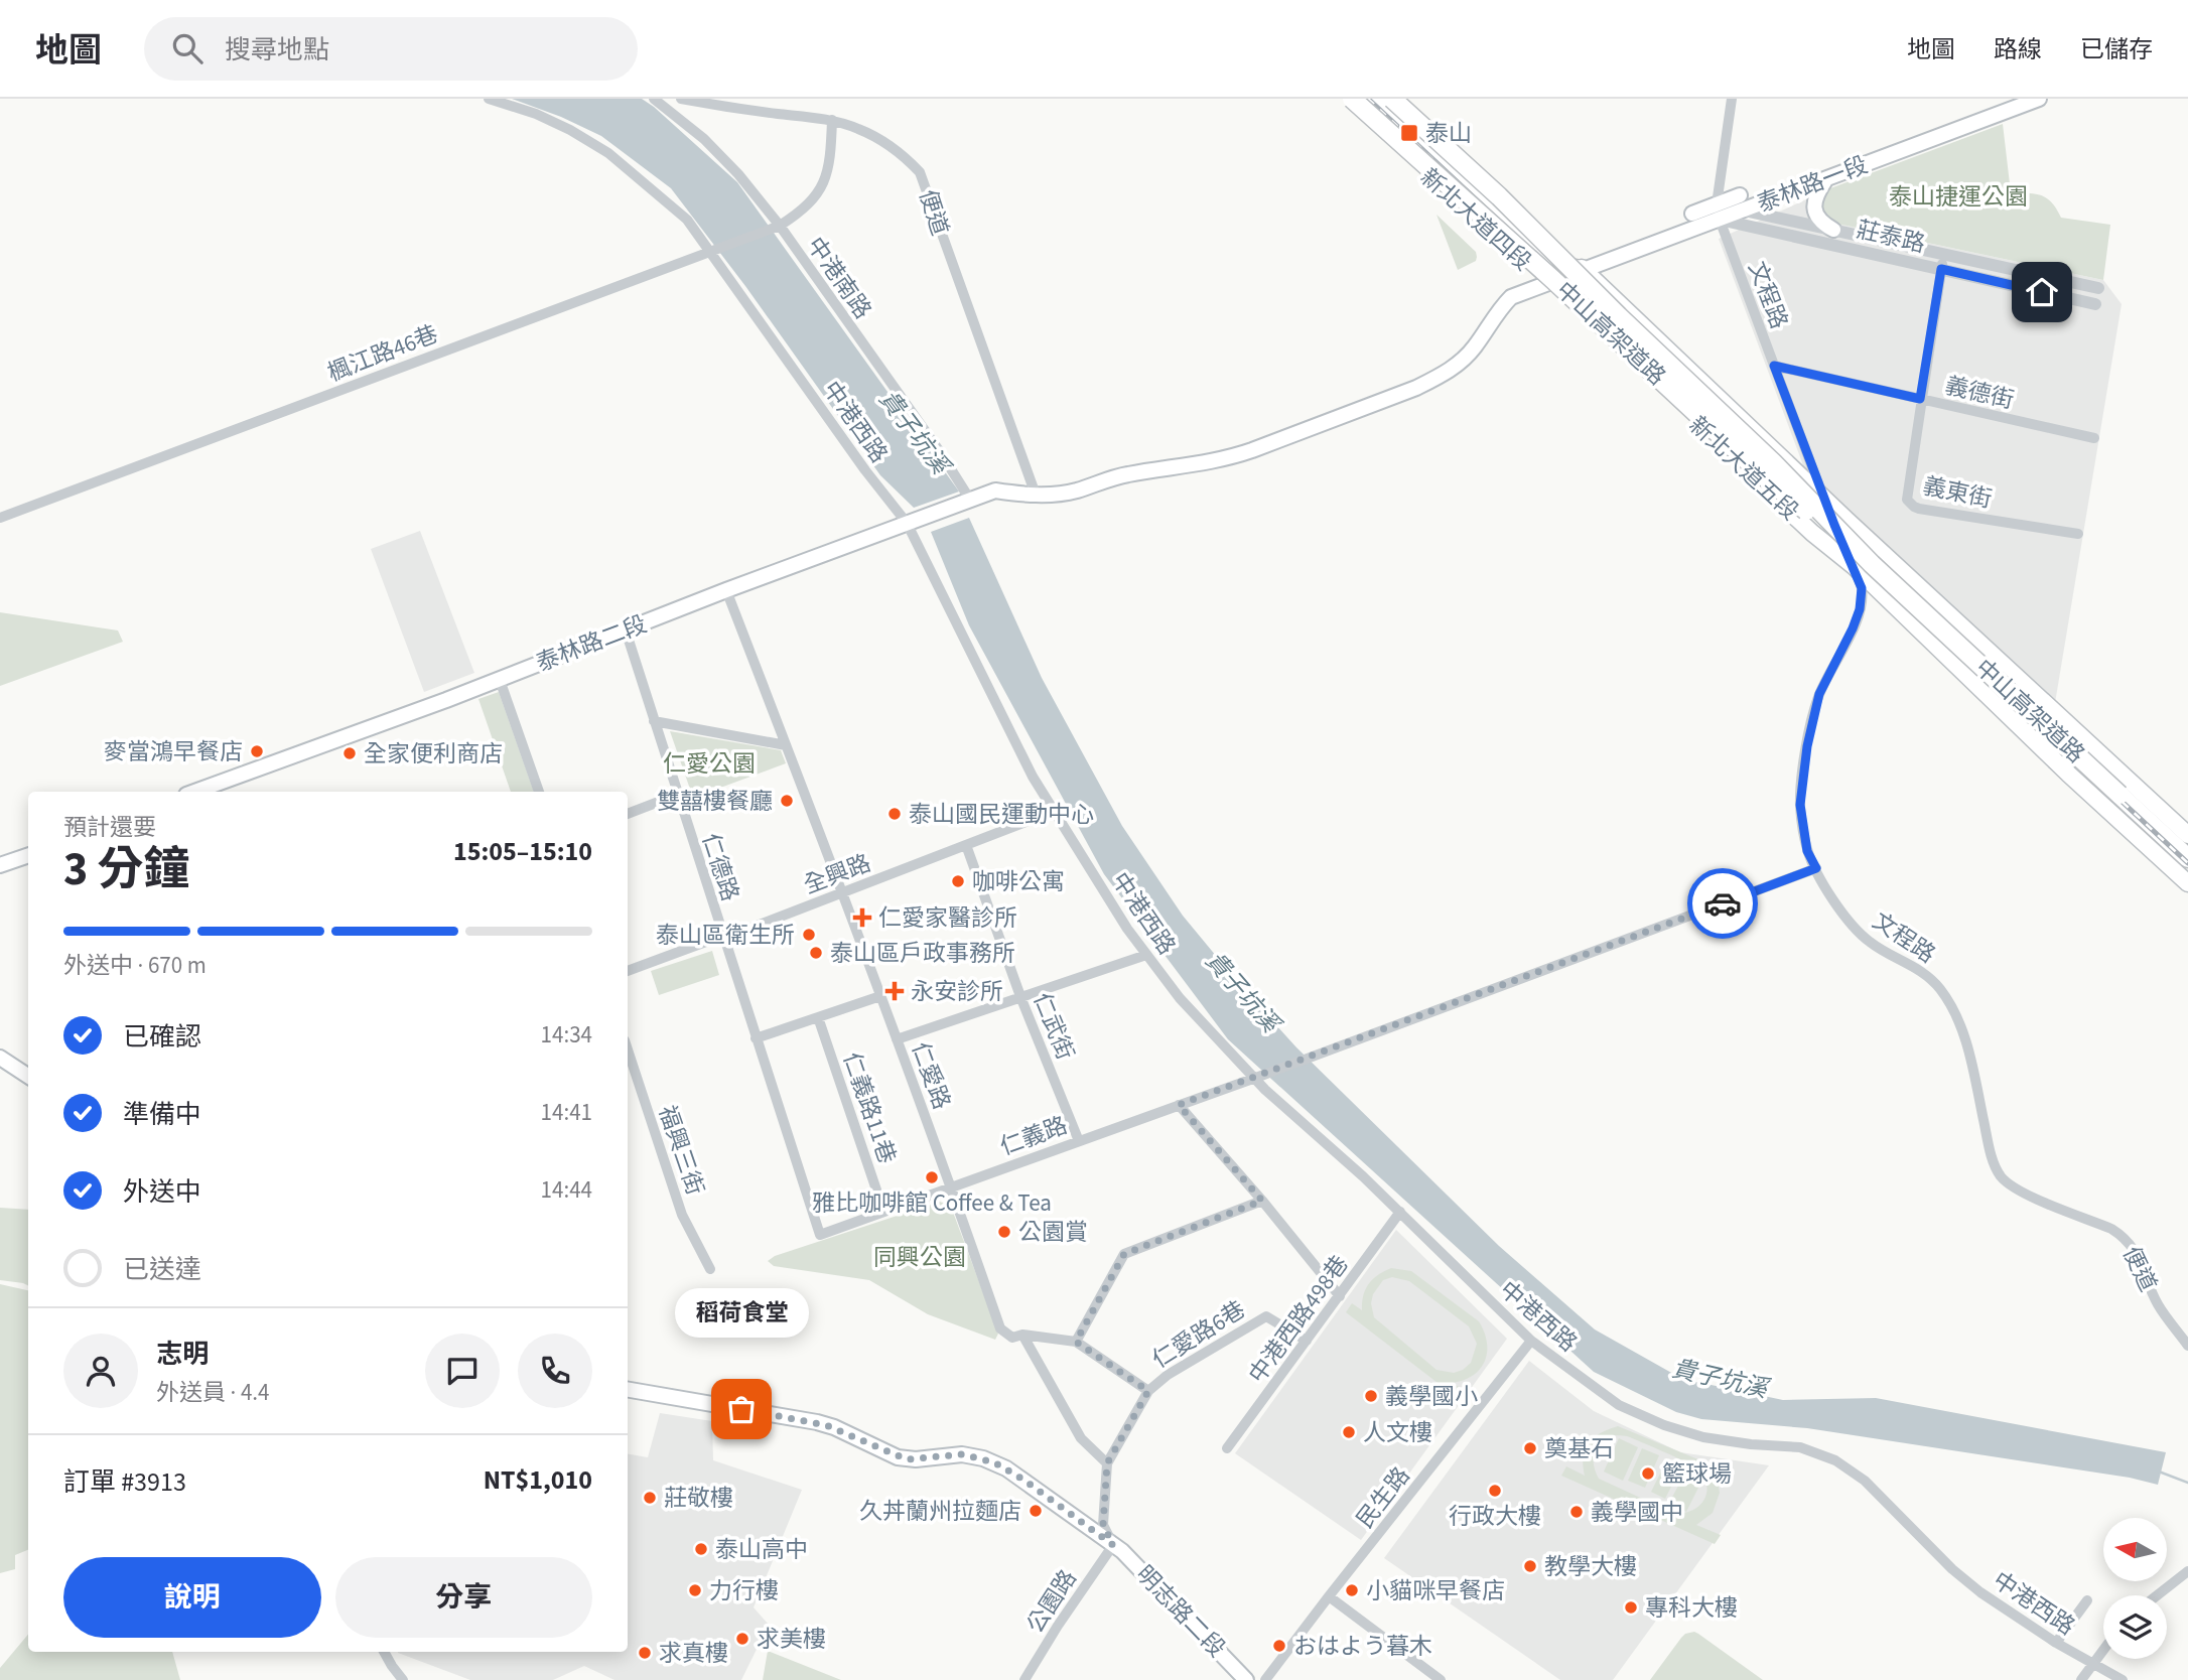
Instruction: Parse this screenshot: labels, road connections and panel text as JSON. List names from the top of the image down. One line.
{"streets":{"highway":["中山高架道路"],"main road":["泰林路一段","新北大道四段","新北大道五段","泰林路二段","明志路二段"],"street":["便道","莊泰路","中港南路","文程路","楓江路46巷","義德街","中港西路","義東街","仁德路","全興路","仁武街","仁愛路","仁義路11巷","仁義路","福興三街","中港西路498巷","仁愛路6巷","民生路","公園路"]},"crossings":[["泰林路一段","新北大道四段"],["泰林路一段","莊泰路"],["泰林路一段","文程路"],["泰林路一段","新北大道五段"],["便道","文程路"],["便道","楓江路46巷"],["便道","泰林路二段"],["新北大道四段","新北大道五段"],["莊泰路","文程路"],["莊泰路","義東街"],["中港南路","楓江路46巷"],["中港南路","泰林路二段"],["文程路","義德街"],["文程路","新北大道五段"],["文程路","仁義路"],["楓江路46巷","中港西路"],["義德街","義東街"],["中港西路","泰林路二段"],["中港西路","全興路"],["中港西路","仁義路"],["中港西路","中港西路498巷"],["中港西路","民生路"],["泰林路二段","仁德路"],["泰林路二段","仁愛路"],["仁德路","全興路"],["仁德路","仁義路"],["全興路","仁武街"],["全興路","仁愛路"],["仁武街","仁義路"],["仁愛路","仁義路"],["仁義路11巷","仁義路"],["中港西路498巷","仁愛路6巷"],["公園路","明志路二段"]],"water":["貴子坑溪"],"parks":["泰山捷運公園","仁愛公園","同興公園"],"places":{"transit":["泰山"],"other":["麥當鴻早餐店","全家便利商店","雙囍樓餐廳","泰山國民運動中心","咖啡公寓","泰山區衛生所","泰山區戶政事務所","雅比咖啡館 Coffee & Tea","公園賞","義學國小","稻荷食堂","人文樓","奠基石","籃球場","行政大樓","莊敬樓","久丼蘭州拉麵店","義學國中","泰山高中","教學大樓","力行樓","小貓咪早餐店","專科大樓","求美樓","おはよう暮木","求真樓"],"health":["仁愛家醫診所","永安診所"]},"north":"left","page":{"header":"地圖","search":"搜尋地點","nav":["地圖","路線","已儲存"],"heading":["3 分鐘","預計還要","15:05–15:10"],"panel":["志明","外送員 · 4.4","訂單 #3913","NT$1,010"],"bar":"外送中 · 670 m","list":[["已確認","14:34"],["準備中","14:41"],["外送中","14:44"],"已送達"],"bubble":"稻荷食堂","buttons":["說明","分享"]}}
